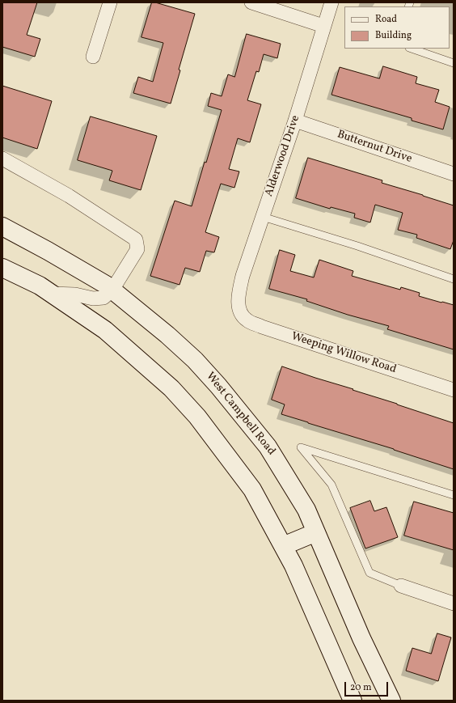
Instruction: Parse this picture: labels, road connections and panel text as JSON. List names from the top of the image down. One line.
{"streets":{"main road":["West Campbell Road"],"street":["Butternut Drive","Alderwood Drive","Weeping Willow Road"]},"crossings":[["Butternut Drive","Alderwood Drive"],["Alderwood Drive","Weeping Willow Road"]],"legend":["Road","Building"],"scale_bar":"20 m"}
